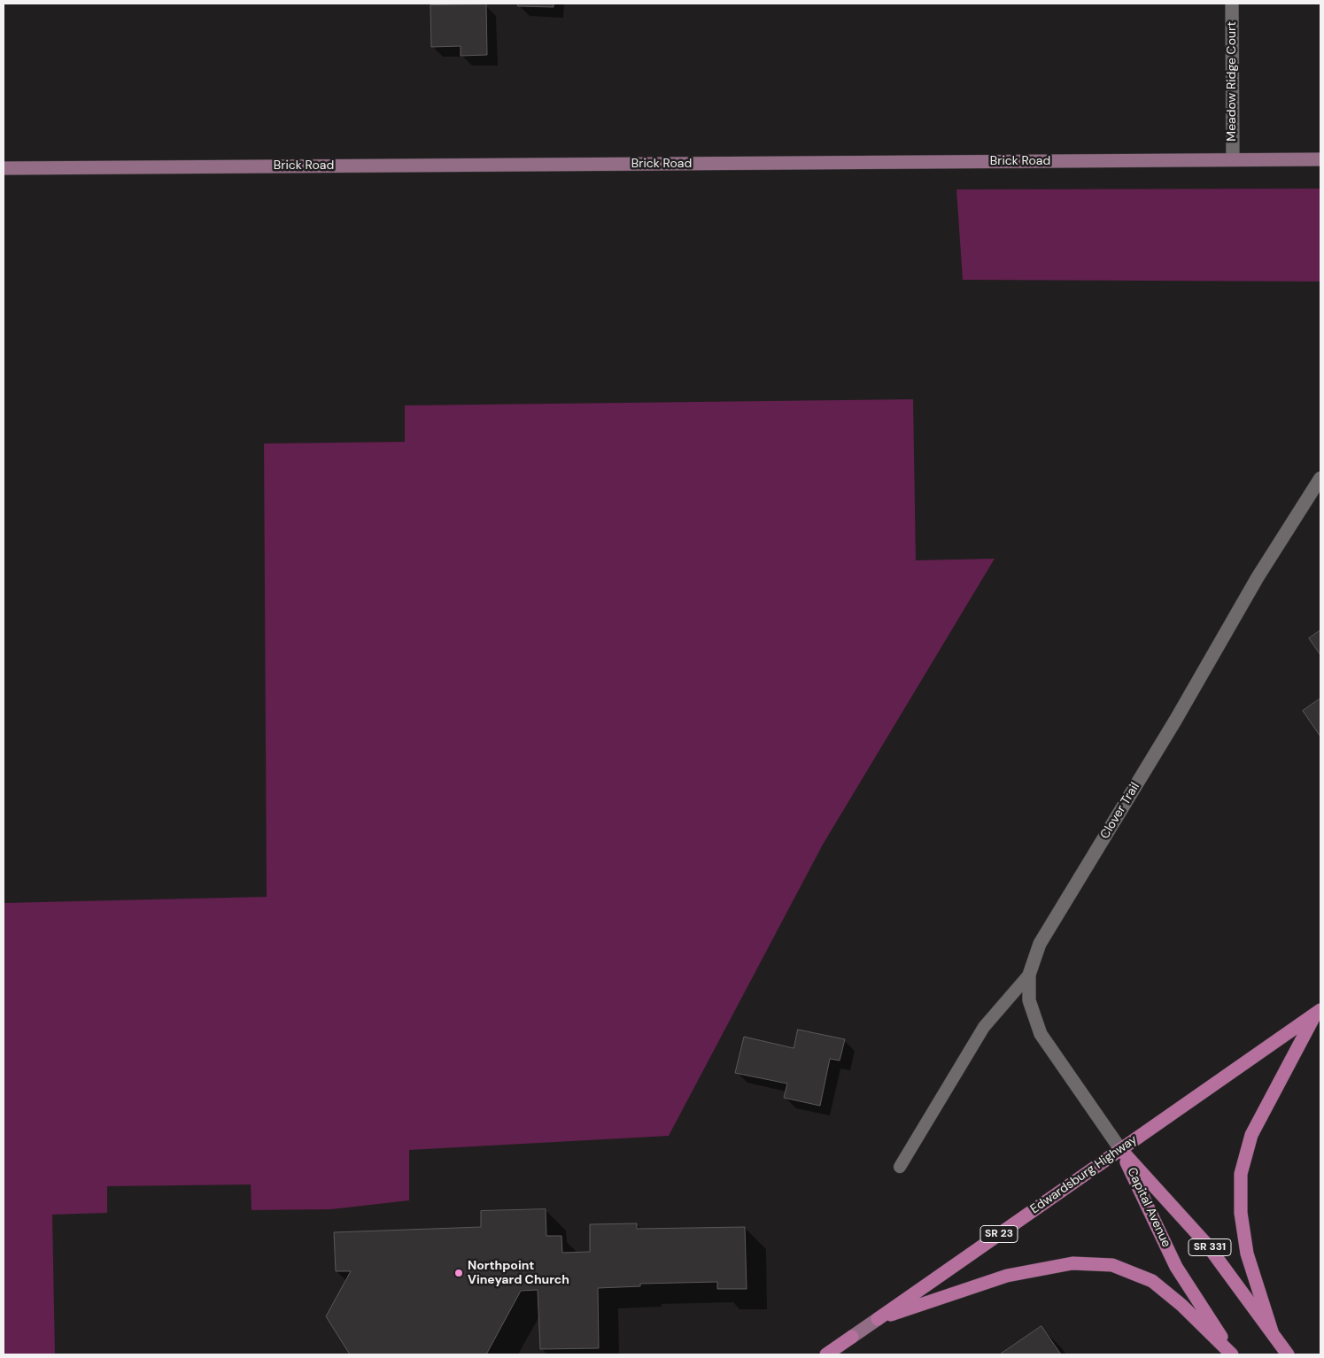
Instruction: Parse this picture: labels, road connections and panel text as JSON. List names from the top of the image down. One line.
{"streets":{"main road":["Edwardsburg Highway","Capital Avenue","SR 23","SR 331"],"street":["Meadow Ridge Court","Brick Road","Clover Trail"]},"crossings":[["Meadow Ridge Court","Brick Road"],["Clover Trail","Edwardsburg Highway"],["Clover Trail","Capital Avenue"],["Edwardsburg Highway","Capital Avenue"]],"places":["Northpoint Vineyard Church"]}
